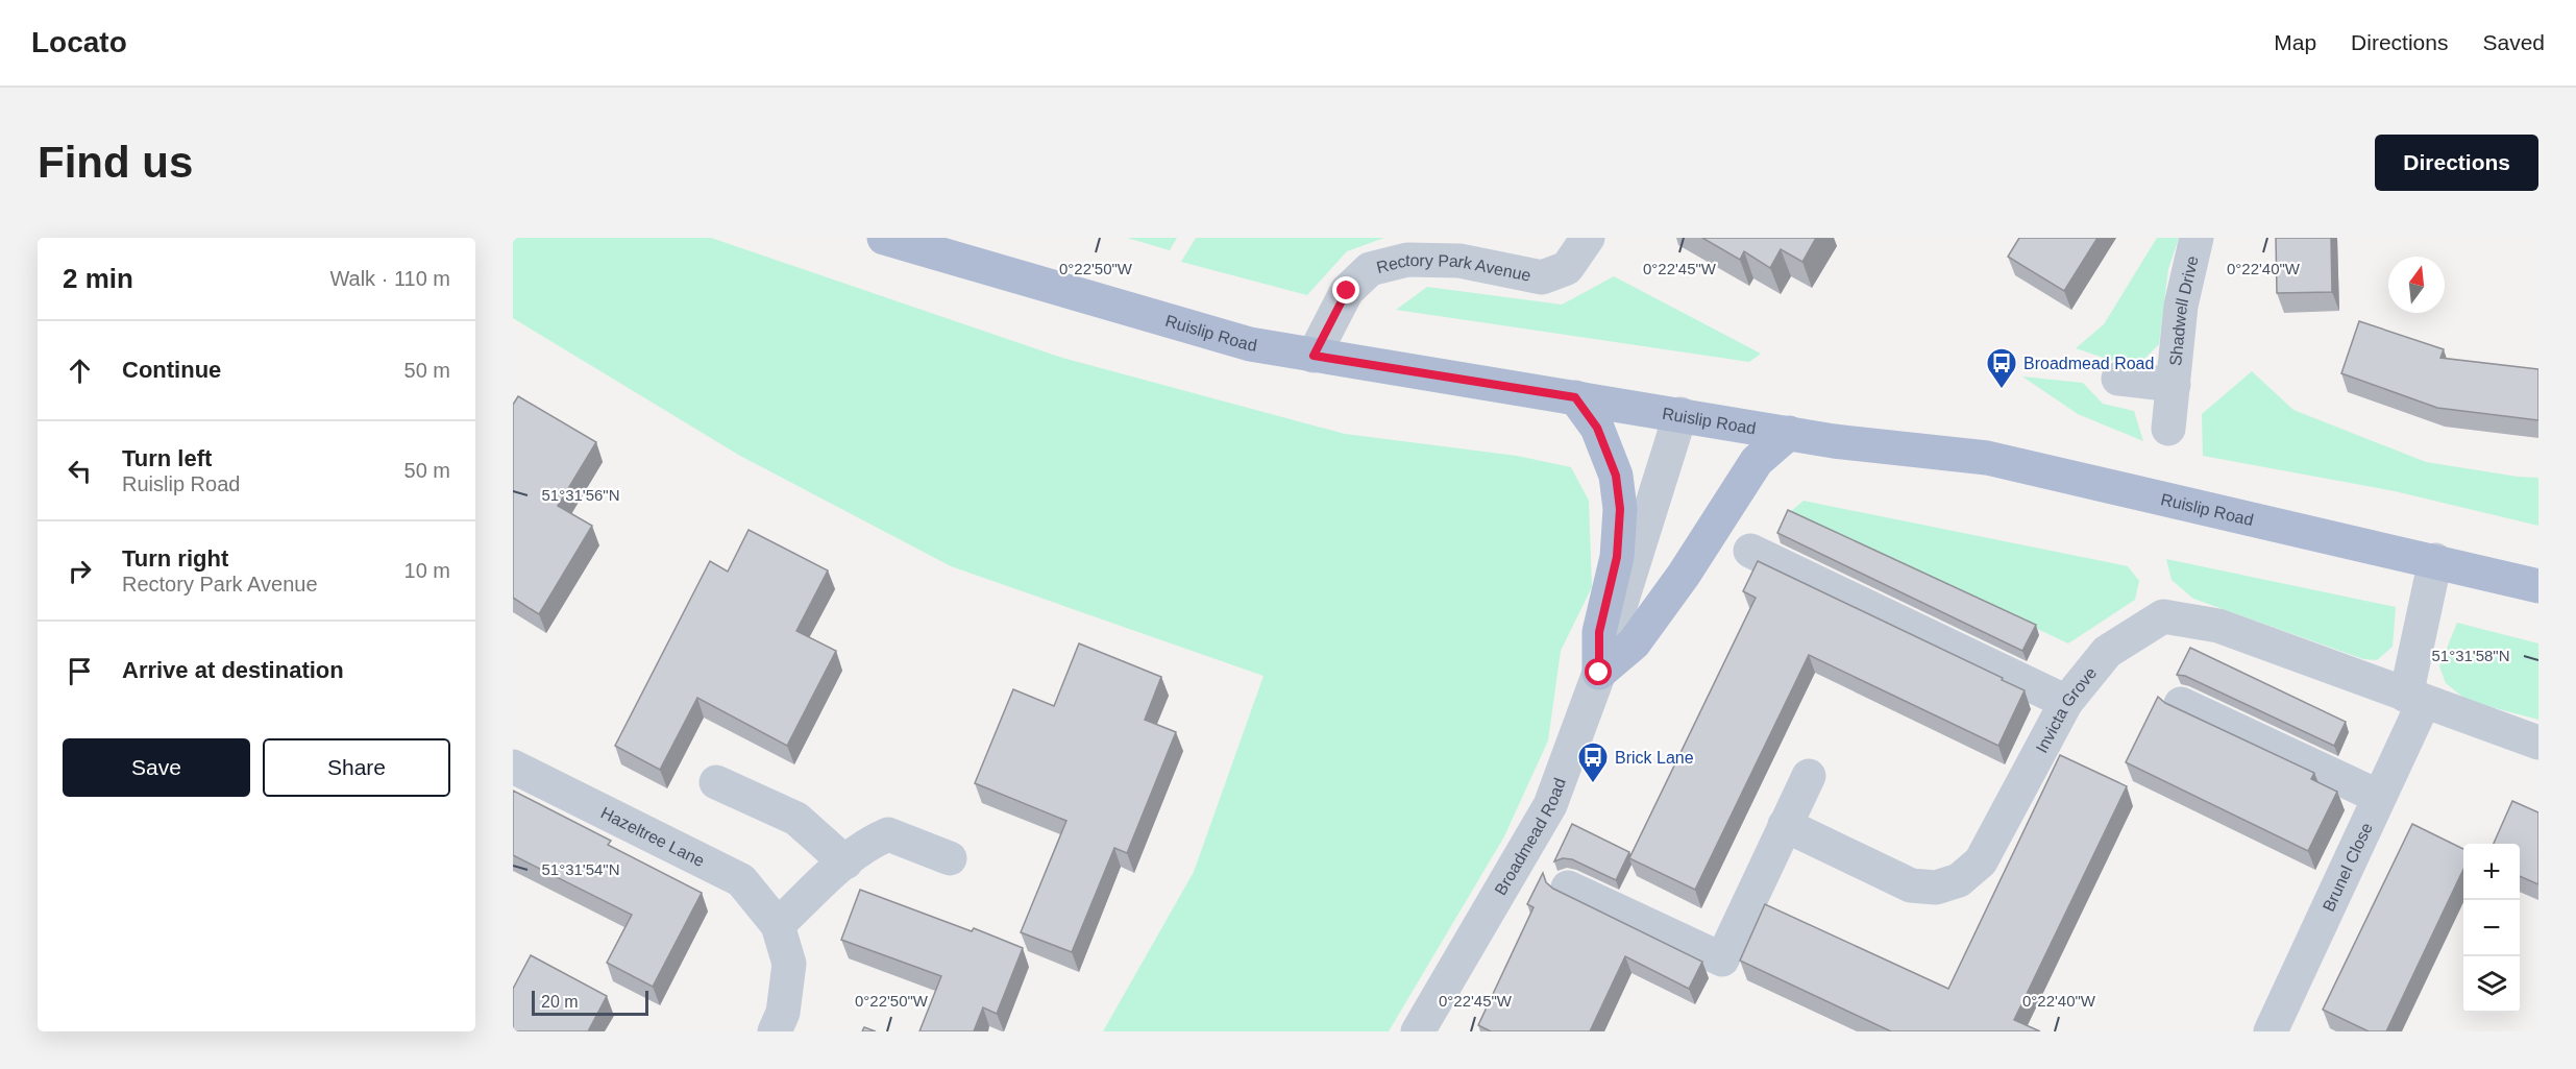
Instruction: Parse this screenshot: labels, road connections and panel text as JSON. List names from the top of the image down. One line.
{"streets":{"main road":["Ruislip Road"],"street":["Rectory Park Avenue","Shadwell Drive","Invicta Grove","Hazeltree Lane","Broadmead Road","Brunel Close"]},"crossings":[["Rectory Park Avenue","Ruislip Road"],["Ruislip Road","Broadmead Road"],["Invicta Grove","Brunel Close"]],"places":{"bus stop":["Broadmead Road","Brick Lane"]},"scale_bar":"20 m","north":"top","page":{"header":"Locato","nav":["Map","Directions","Saved"],"buttons":["Directions",["Save","Share"]],"title":"Find us","heading":["2 min","Walk · 110 m"],"list":[["Continue","50 m"],["Turn left","Ruislip Road","50 m"],["Turn right","Rectory Park Avenue","10 m"],"Arrive at destination"],"map_buttons":["+","−"],"scale":"20 m"},"coordinates":["0°22'50\"W","0°22'45\"W","0°22'40\"W","51°31'56\"N","51°31'58\"N","51°31'54\"N"]}
